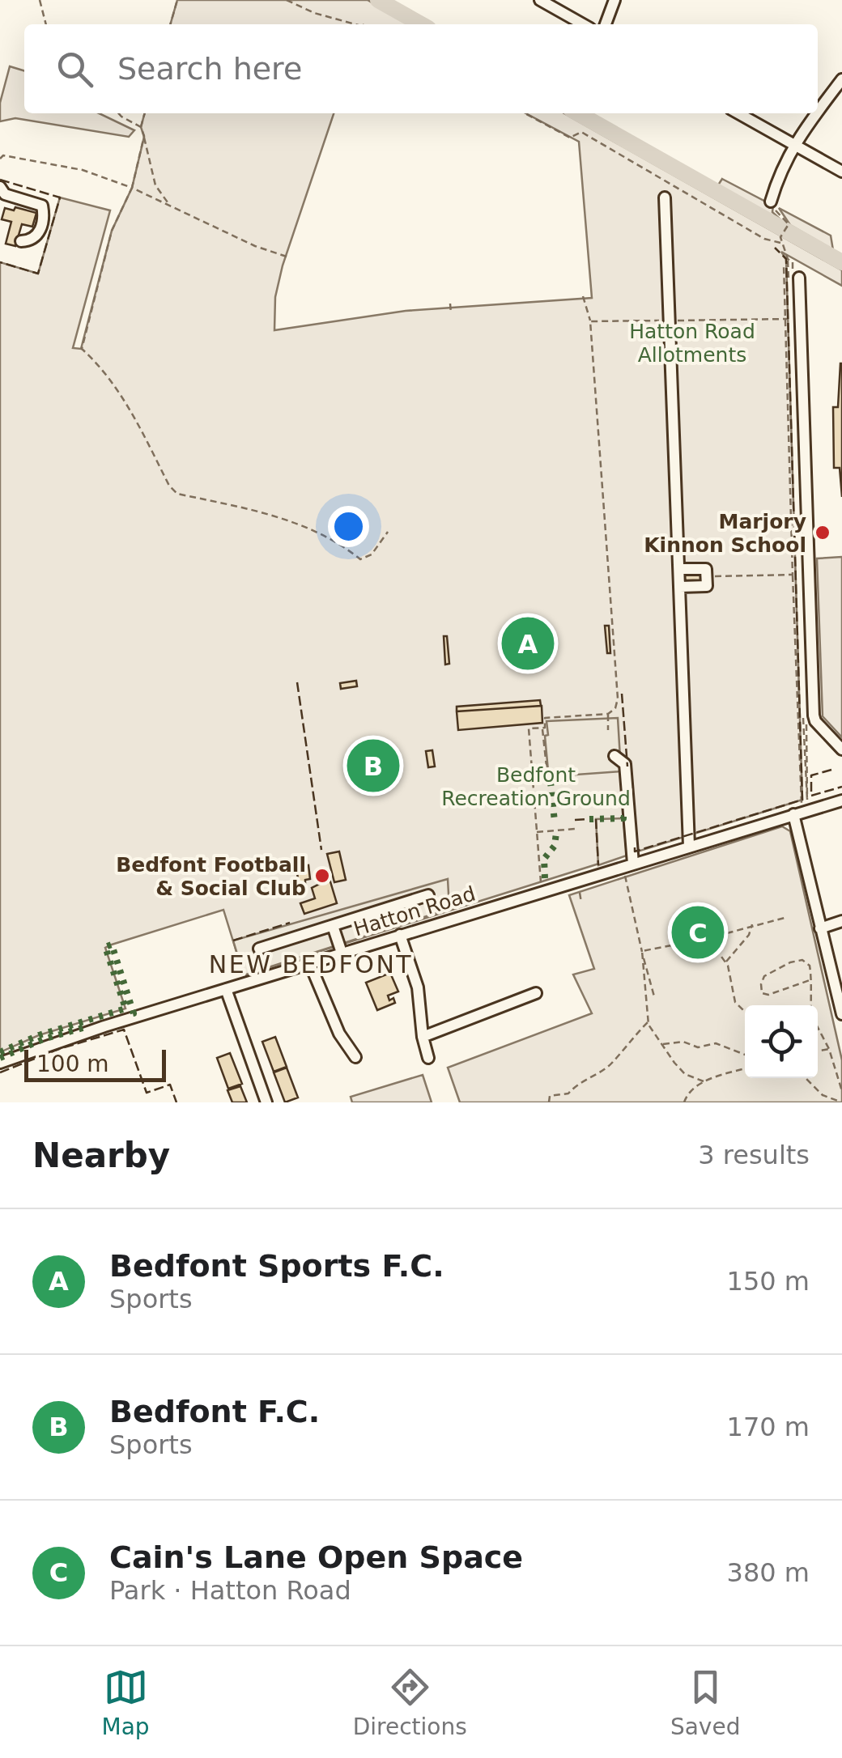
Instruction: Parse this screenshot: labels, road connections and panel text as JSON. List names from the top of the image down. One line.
{"streets":{"street":["Hatton Road"]},"districts":["NEW BEDFONT"],"parks":["Hatton Road Allotments","Bedfont Recreation Ground"],"places":["Marjory Kinnon School","Bedfont Football & Social Club"],"scale_bar":"100 m","page":{"search":"Search here","pins":["A","B","C"],"scale":"100 m","heading":["Nearby","3 results"],"list":[{"mark":"A","name":"Bedfont Sports F.C.","note":"Sports","value":"150 m"},{"mark":"B","name":"Bedfont F.C.","note":"Sports","value":"170 m"},{"mark":"C","name":"Cain's Lane Open Space","note":"Park · Hatton Road","value":"380 m"}],"nav":["Map","Directions","Saved"]}}
